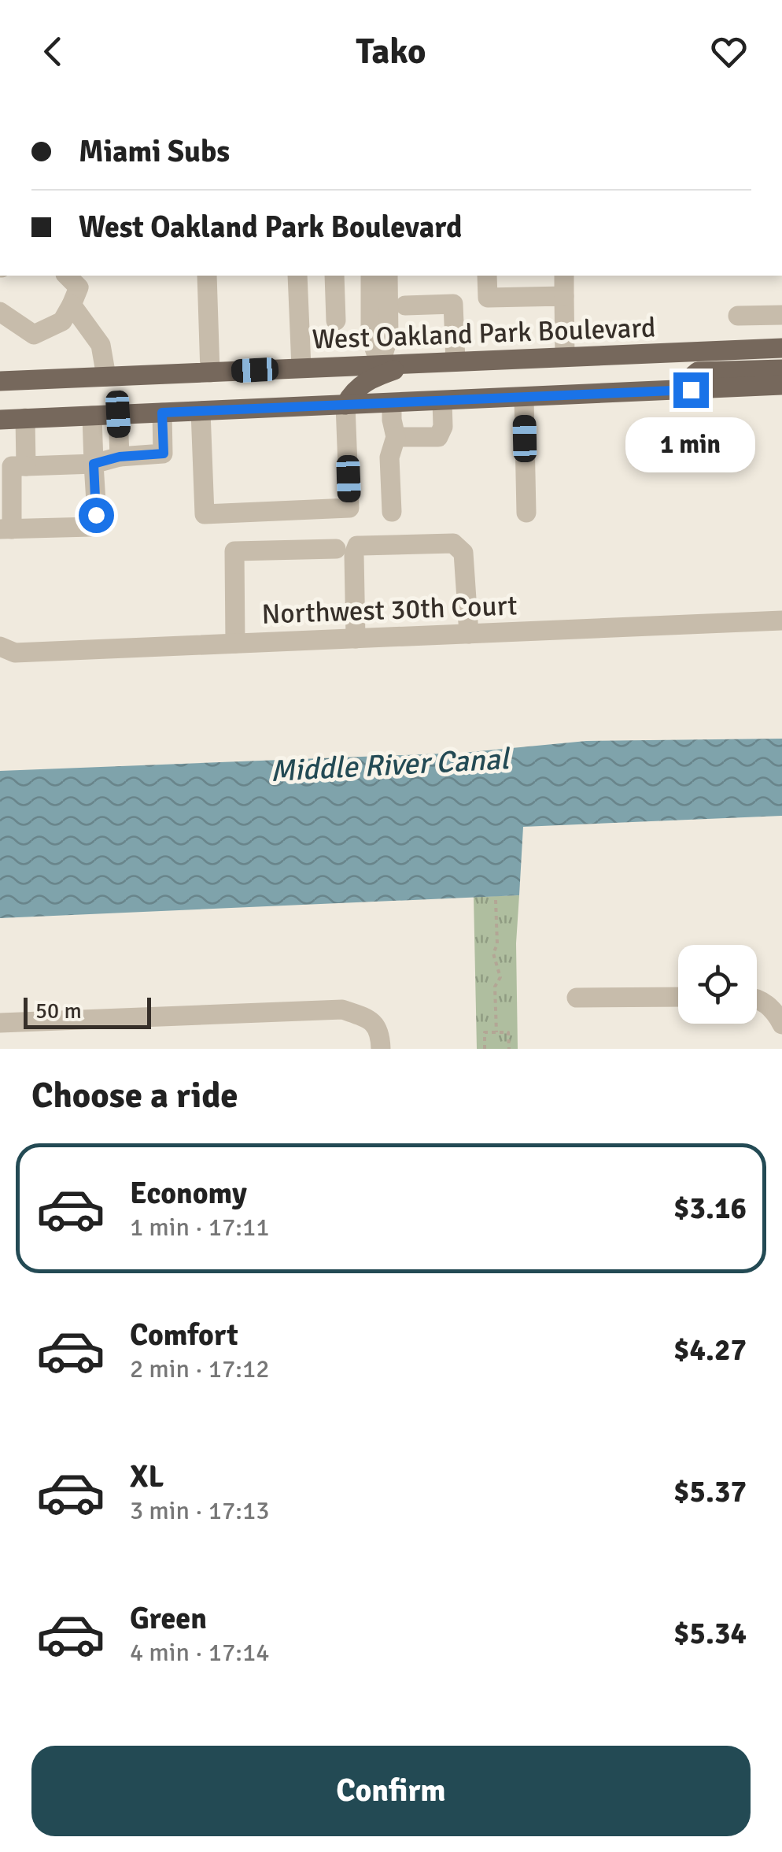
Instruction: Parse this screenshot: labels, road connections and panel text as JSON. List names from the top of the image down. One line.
{"streets":{"main road":["West Oakland Park Boulevard"],"street":["Northwest 30th Court"]},"water":["Middle River Canal"],"scale_bar":"50 m","page":{"header":"Tako","banner":["Miami Subs","West Oakland Park Boulevard"],"bubble":"1 min","scale":"50 m","heading":"Choose a ride","list":[{"name":"Economy","note":"1 min · 17:11","value":"$3.16"},{"name":"Comfort","note":"2 min · 17:12","value":"$4.27"},{"name":"XL","note":"3 min · 17:13","value":"$5.37"},{"name":"Green","note":"4 min · 17:14","value":"$5.34"}],"buttons":"Confirm"}}
